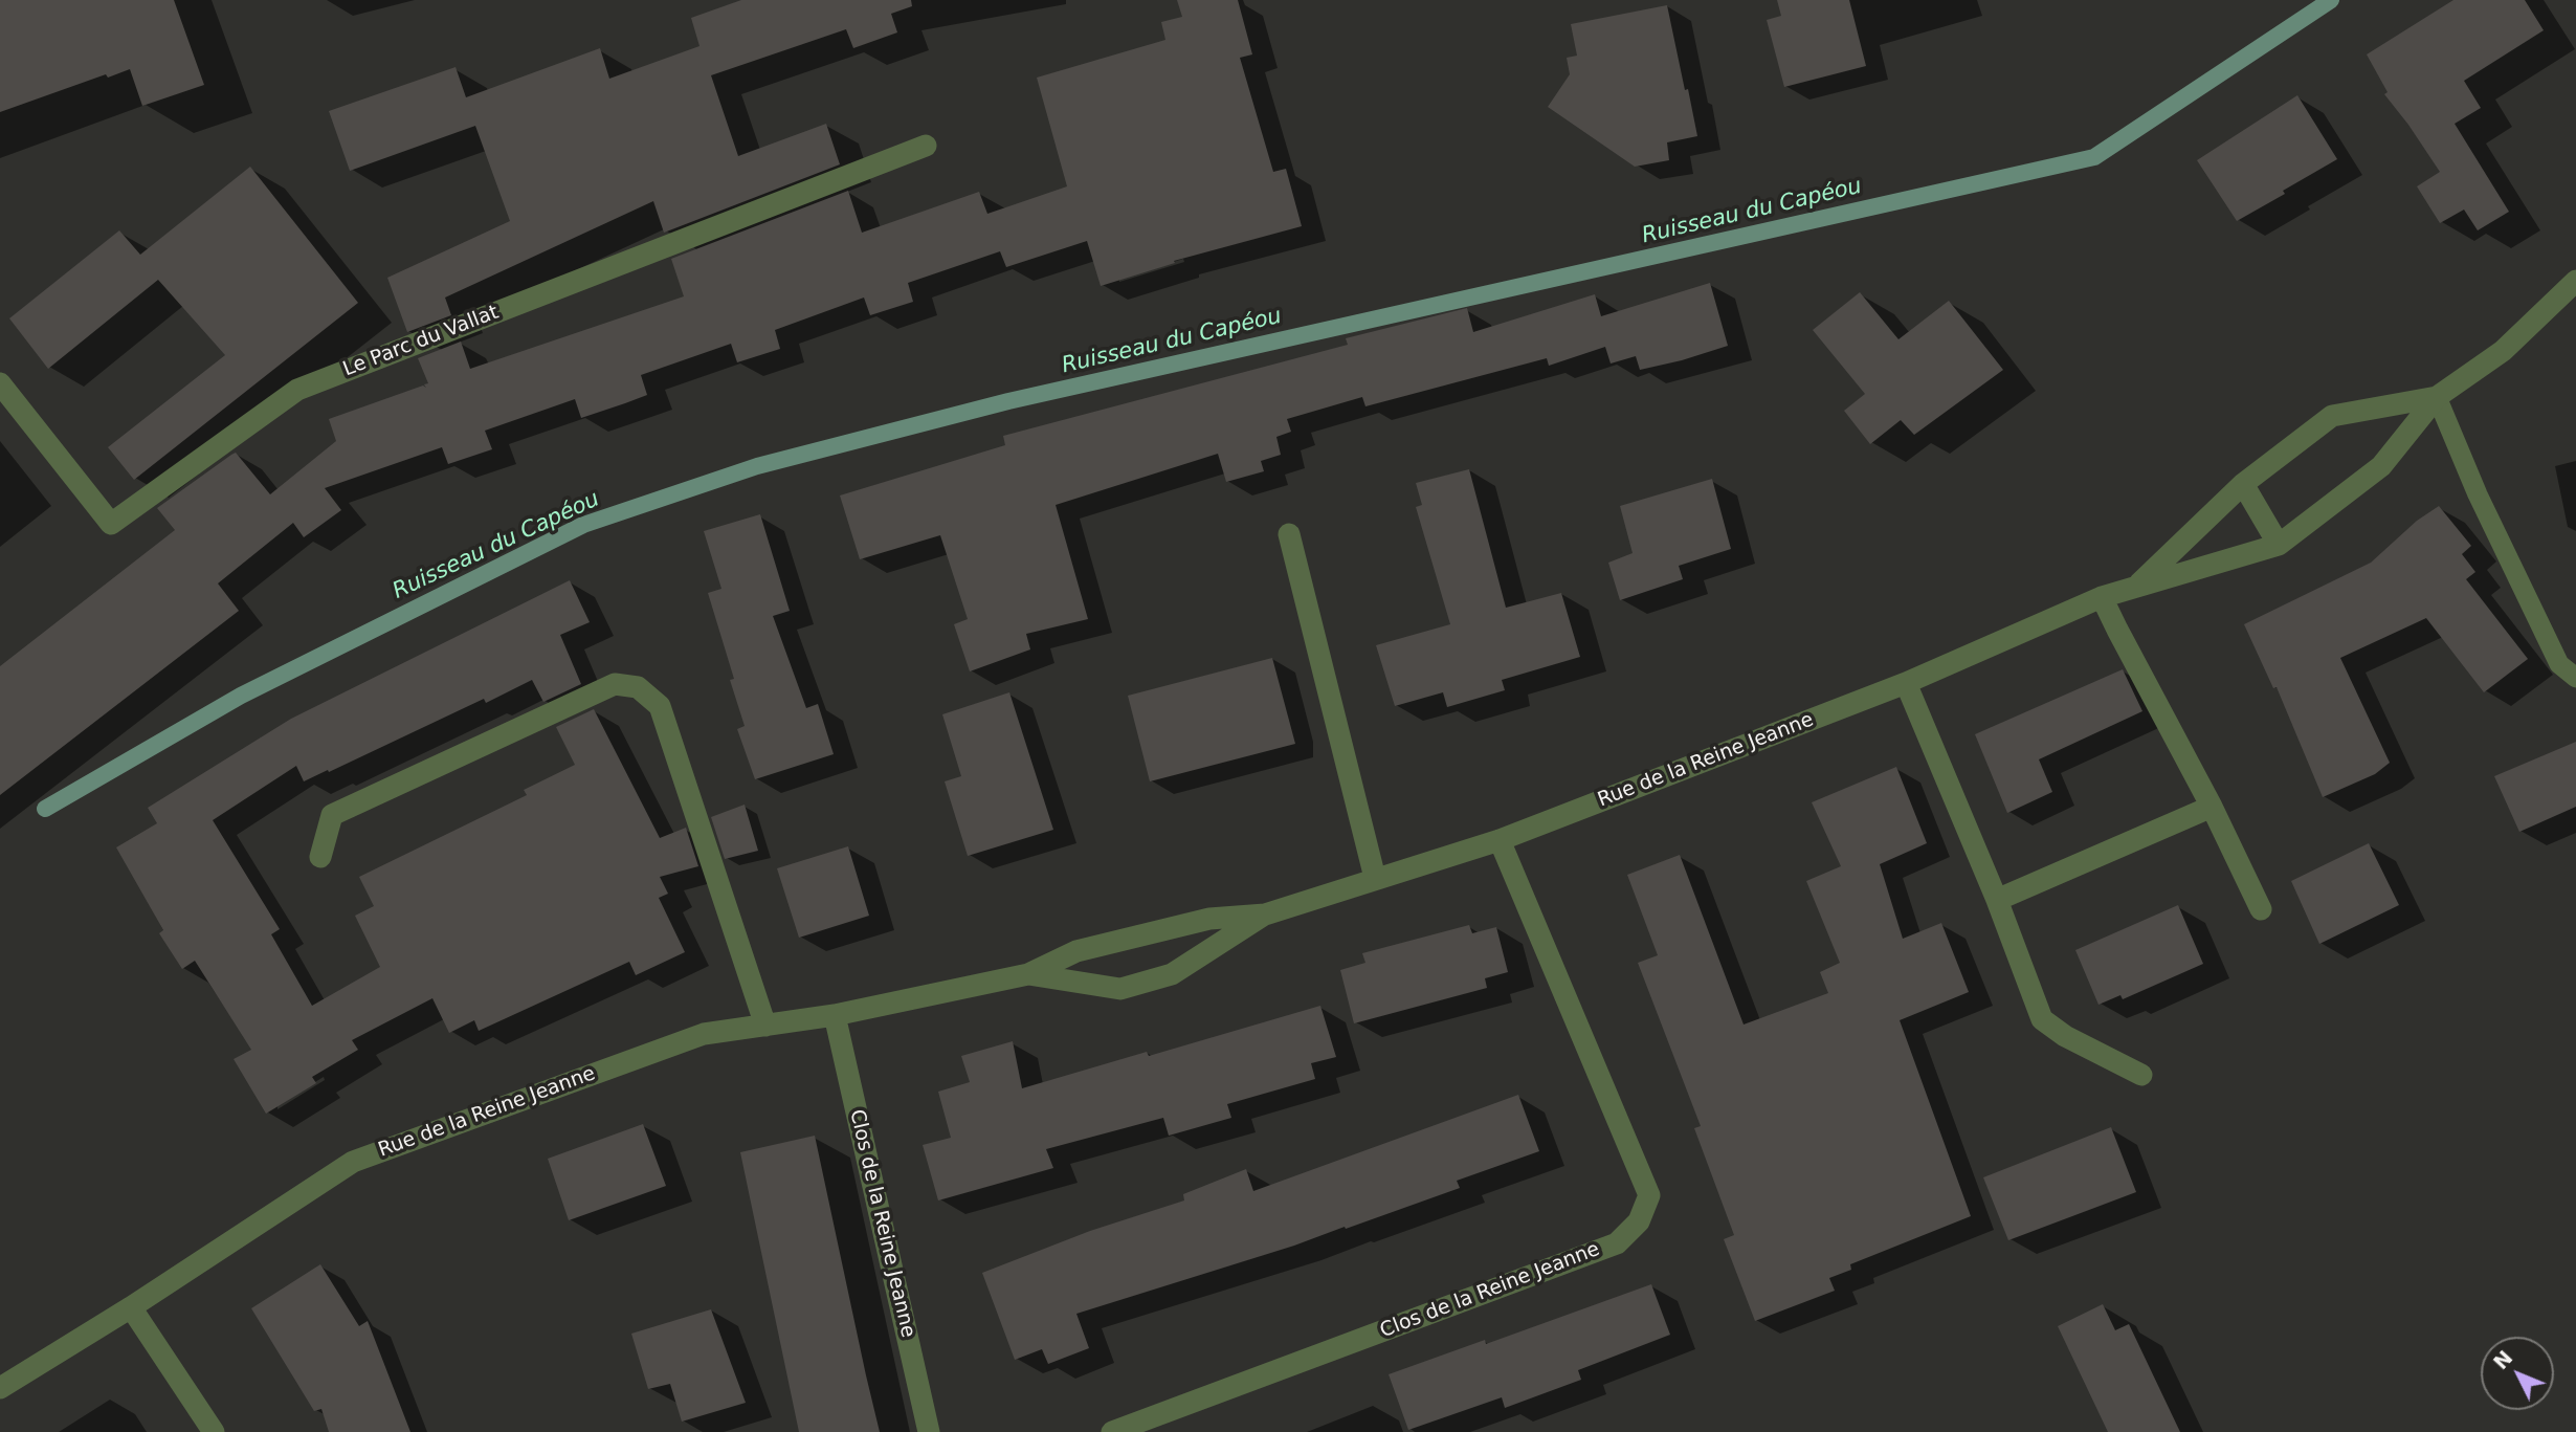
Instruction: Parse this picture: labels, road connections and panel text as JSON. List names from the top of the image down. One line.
{"streets":{"street":["Le Parc du Vallat","Rue de la Reine Jeanne","Clos de la Reine Jeanne"]},"crossings":[["Rue de la Reine Jeanne","Clos de la Reine Jeanne"]],"water":["Ruisseau du Capéou"],"north":"top left"}
